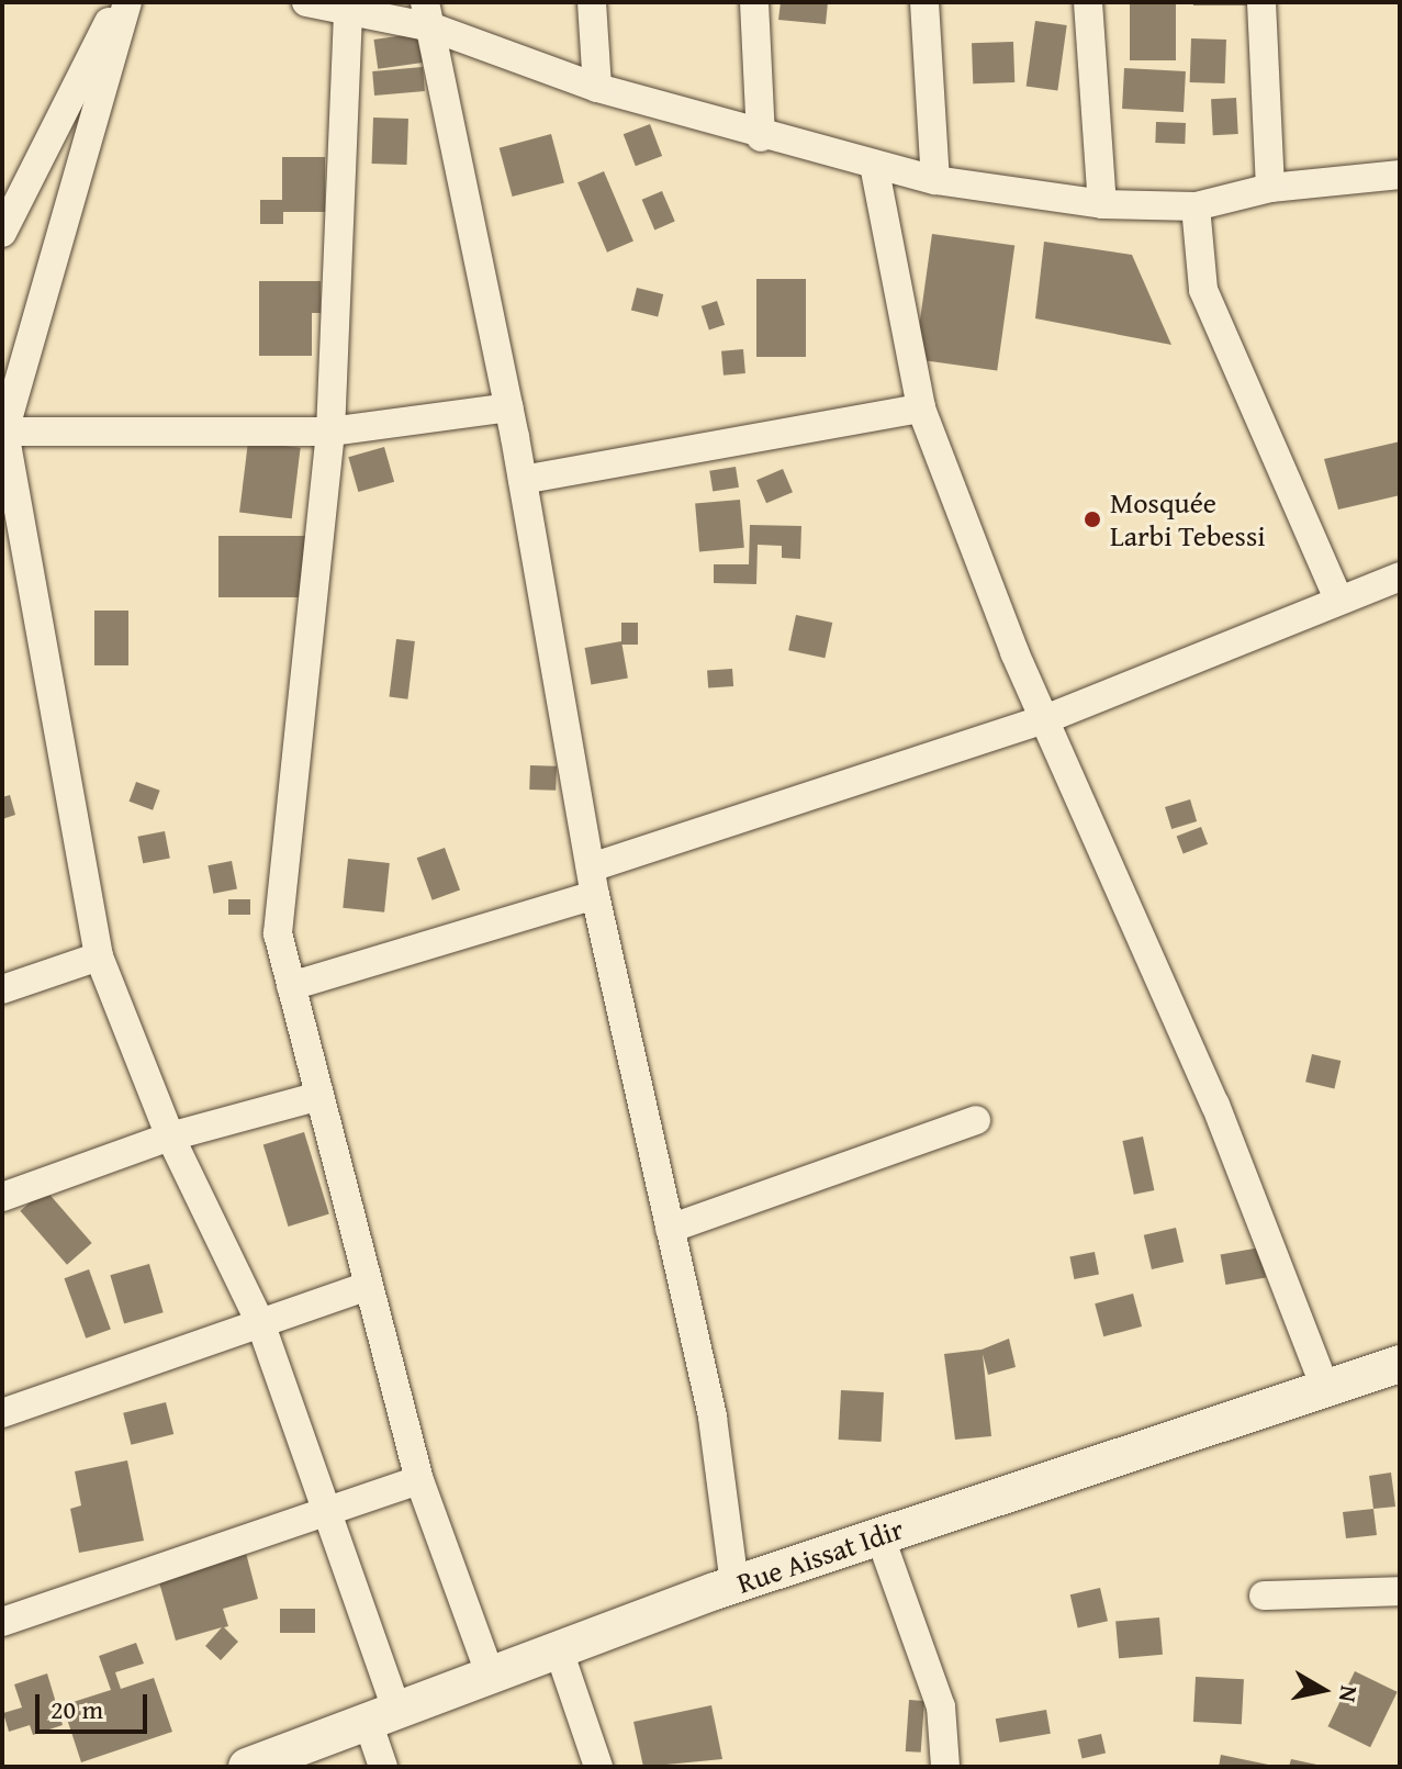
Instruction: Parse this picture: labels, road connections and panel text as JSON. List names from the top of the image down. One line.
{"streets":{"street":["Rue Aissat Idir"]},"places":["Mosquée Larbi Tebessi"],"scale_bar":"20 m","north":"right"}
